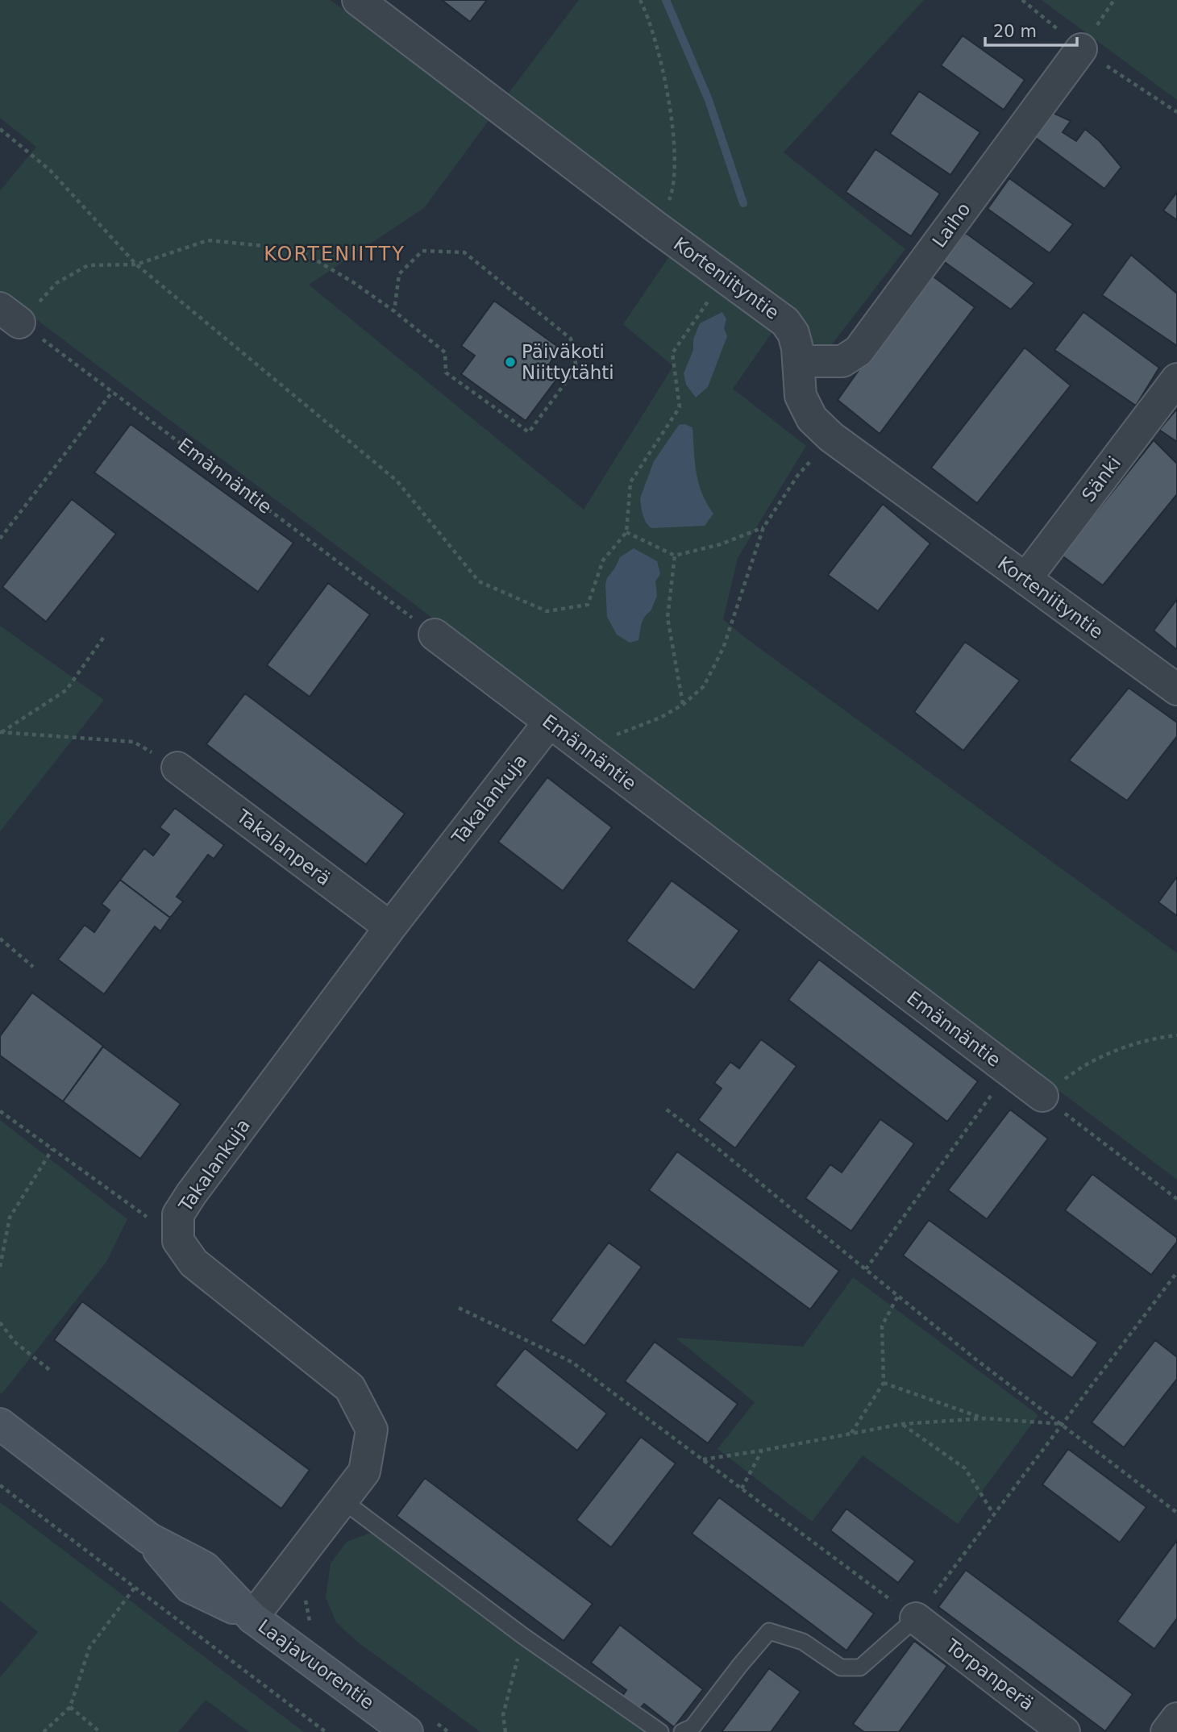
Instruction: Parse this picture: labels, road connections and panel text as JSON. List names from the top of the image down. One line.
{"streets":{"main road":["Laajavuorentie"],"street":["Laiho","Korteniityntie","Emännäntie","Sänki","Takalankuja","Takalanperä","Torpanperä"]},"crossings":[["Laiho","Korteniityntie"],["Korteniityntie","Sänki"],["Emännäntie","Takalankuja"],["Takalankuja","Takalanperä"],["Takalankuja","Laajavuorentie"]],"districts":["KORTENIITTY"],"places":["Päiväkoti Niittytähti"],"scale_bar":"20 m"}
